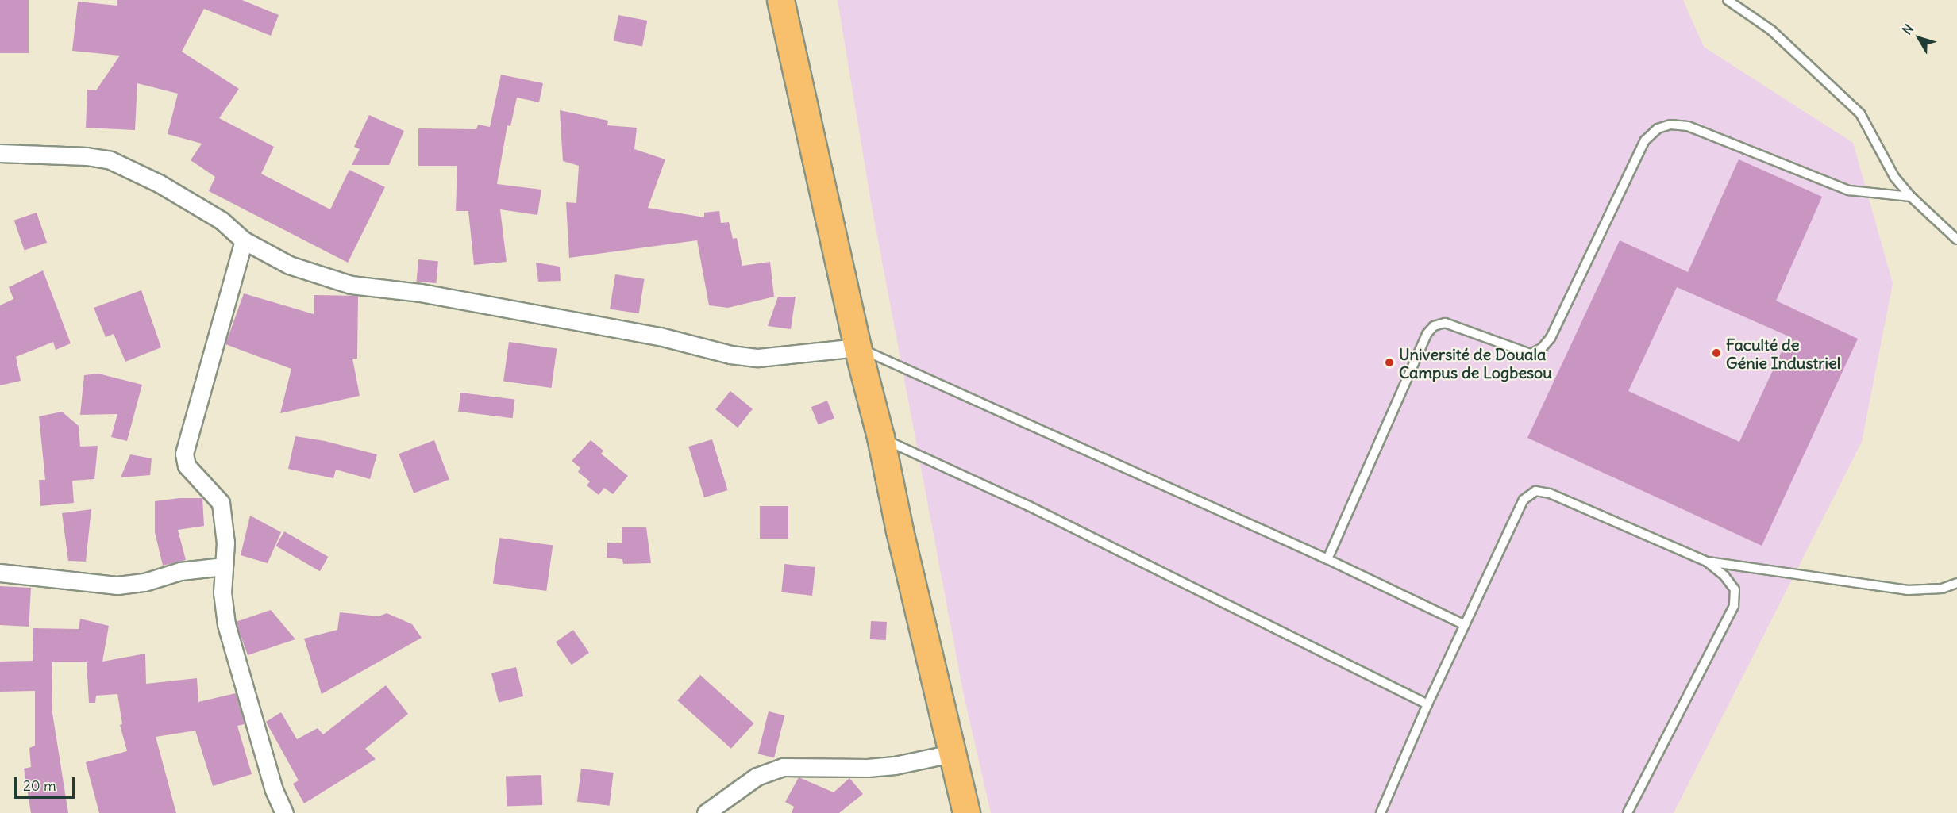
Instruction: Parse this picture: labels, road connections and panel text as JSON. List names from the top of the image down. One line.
{"places":["Faculté de Génie Industriel","Université de Douala Campus de Logbesou"],"scale_bar":"20 m","north":"top left"}
